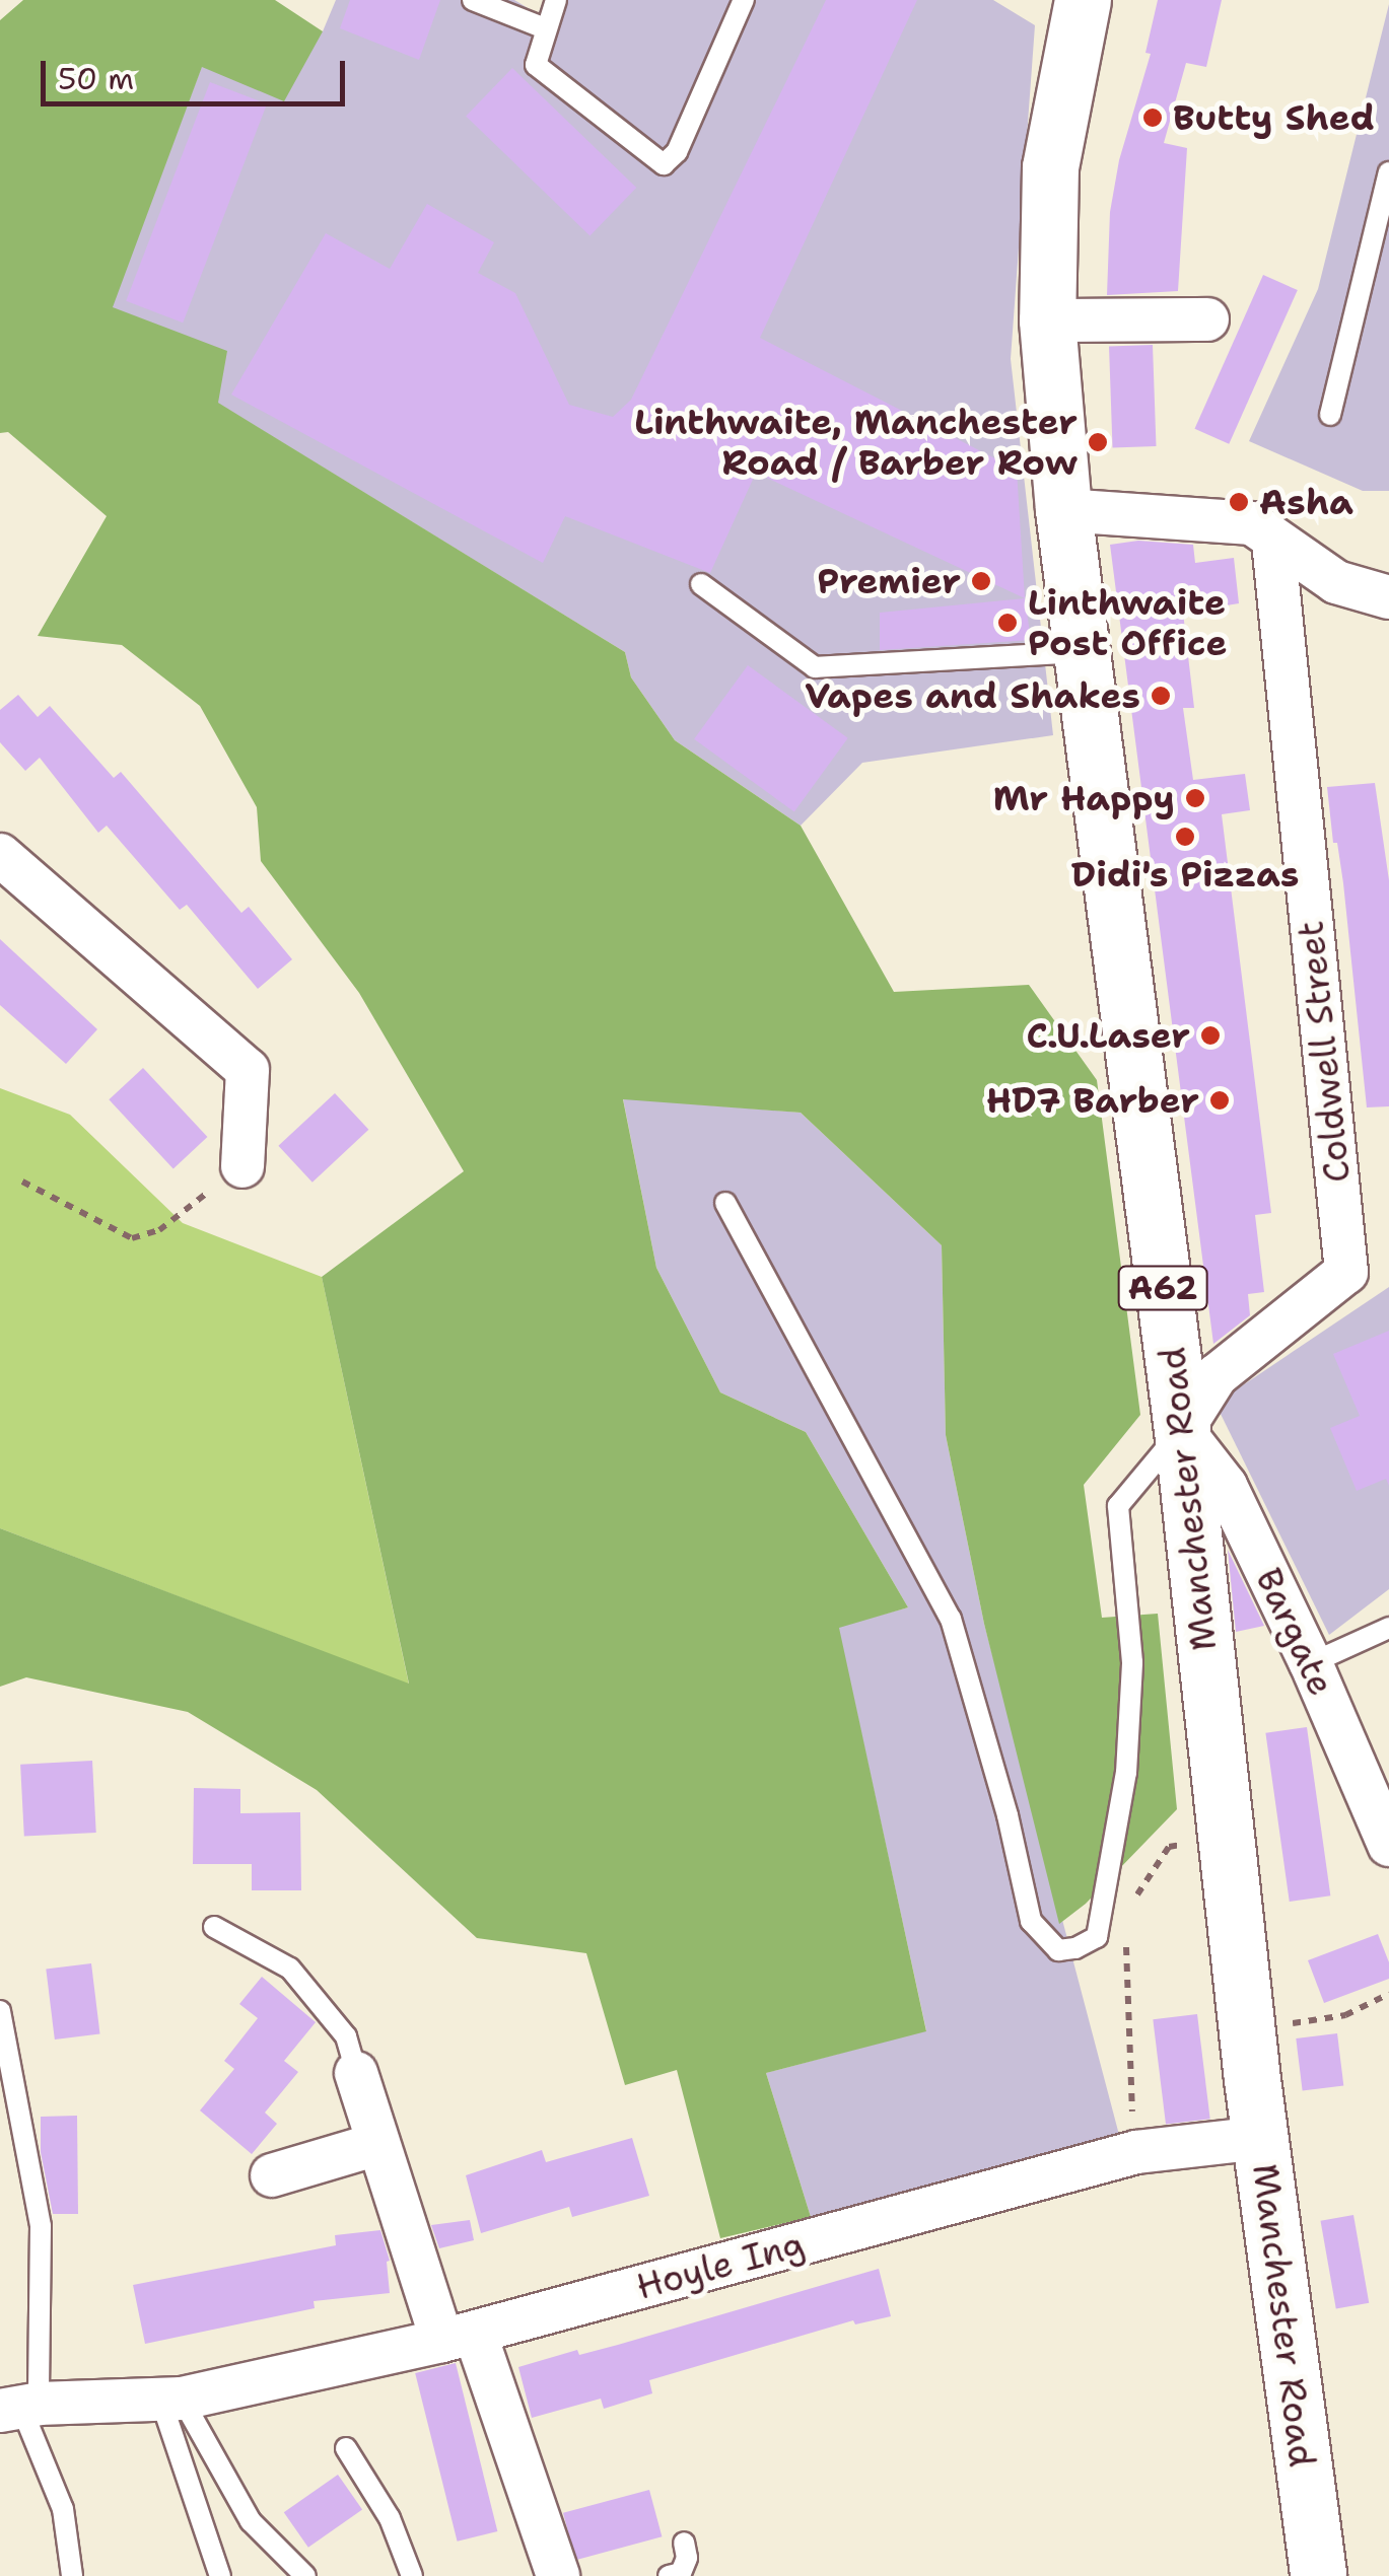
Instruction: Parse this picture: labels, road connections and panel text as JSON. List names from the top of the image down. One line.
{"streets":{"main road":["A62","Manchester Road"],"street":["Coldwell Street","Bargate","Hoyle Ing"]},"crossings":[["Coldwell Street","Manchester Road"],["Coldwell Street","Bargate"],["Manchester Road","Bargate"],["Manchester Road","Hoyle Ing"]],"places":["Butty Shed","Linthwaite, Manchester Road / Barber Row","Asha","Premier","Linthwaite Post Office","Vapes and Shakes","Mr Happy","Didi's Pizzas","C.U.Laser","HD7 Barber"],"scale_bar":"50 m"}
